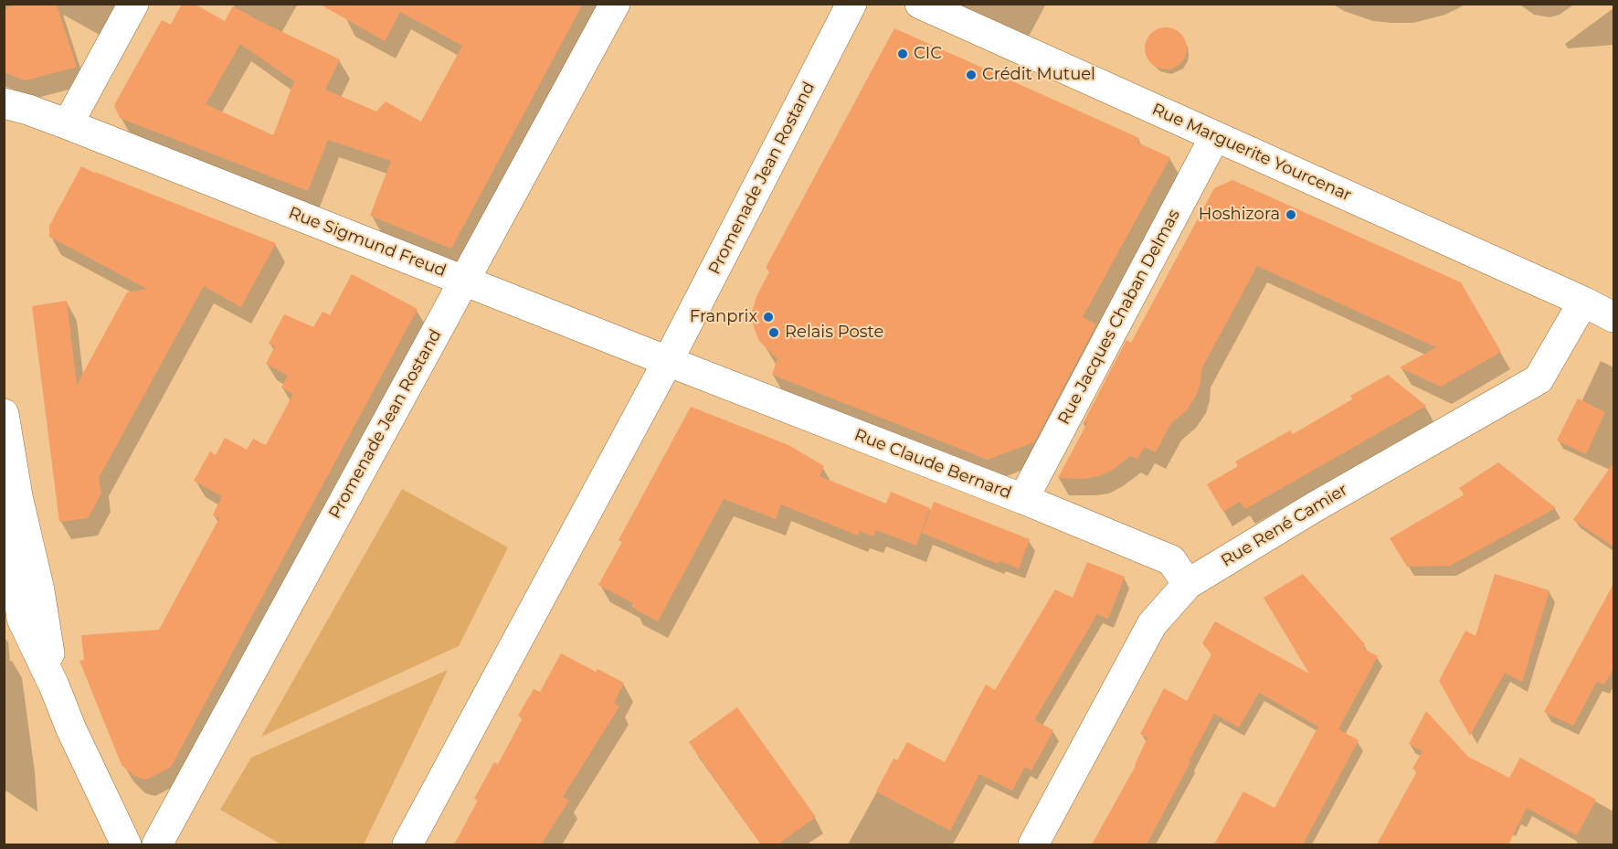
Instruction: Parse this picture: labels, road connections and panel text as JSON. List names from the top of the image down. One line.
{"streets":{"street":["Rue Marguerite Yourcenar","Promenade Jean Rostand","Rue Sigmund Freud","Rue Jacques Chaban Delmas","Rue Claude Bernard","Rue René Camier"]},"crossings":[["Rue Marguerite Yourcenar","Rue Jacques Chaban Delmas"],["Rue Marguerite Yourcenar","Rue René Camier"],["Promenade Jean Rostand","Rue Sigmund Freud"],["Promenade Jean Rostand","Rue Claude Bernard"],["Rue Sigmund Freud","Rue Claude Bernard"],["Rue Jacques Chaban Delmas","Rue Claude Bernard"],["Rue Claude Bernard","Rue René Camier"]],"places":["CIC","Crédit Mutuel","Hoshizora","Franprix","Relais Poste"]}
